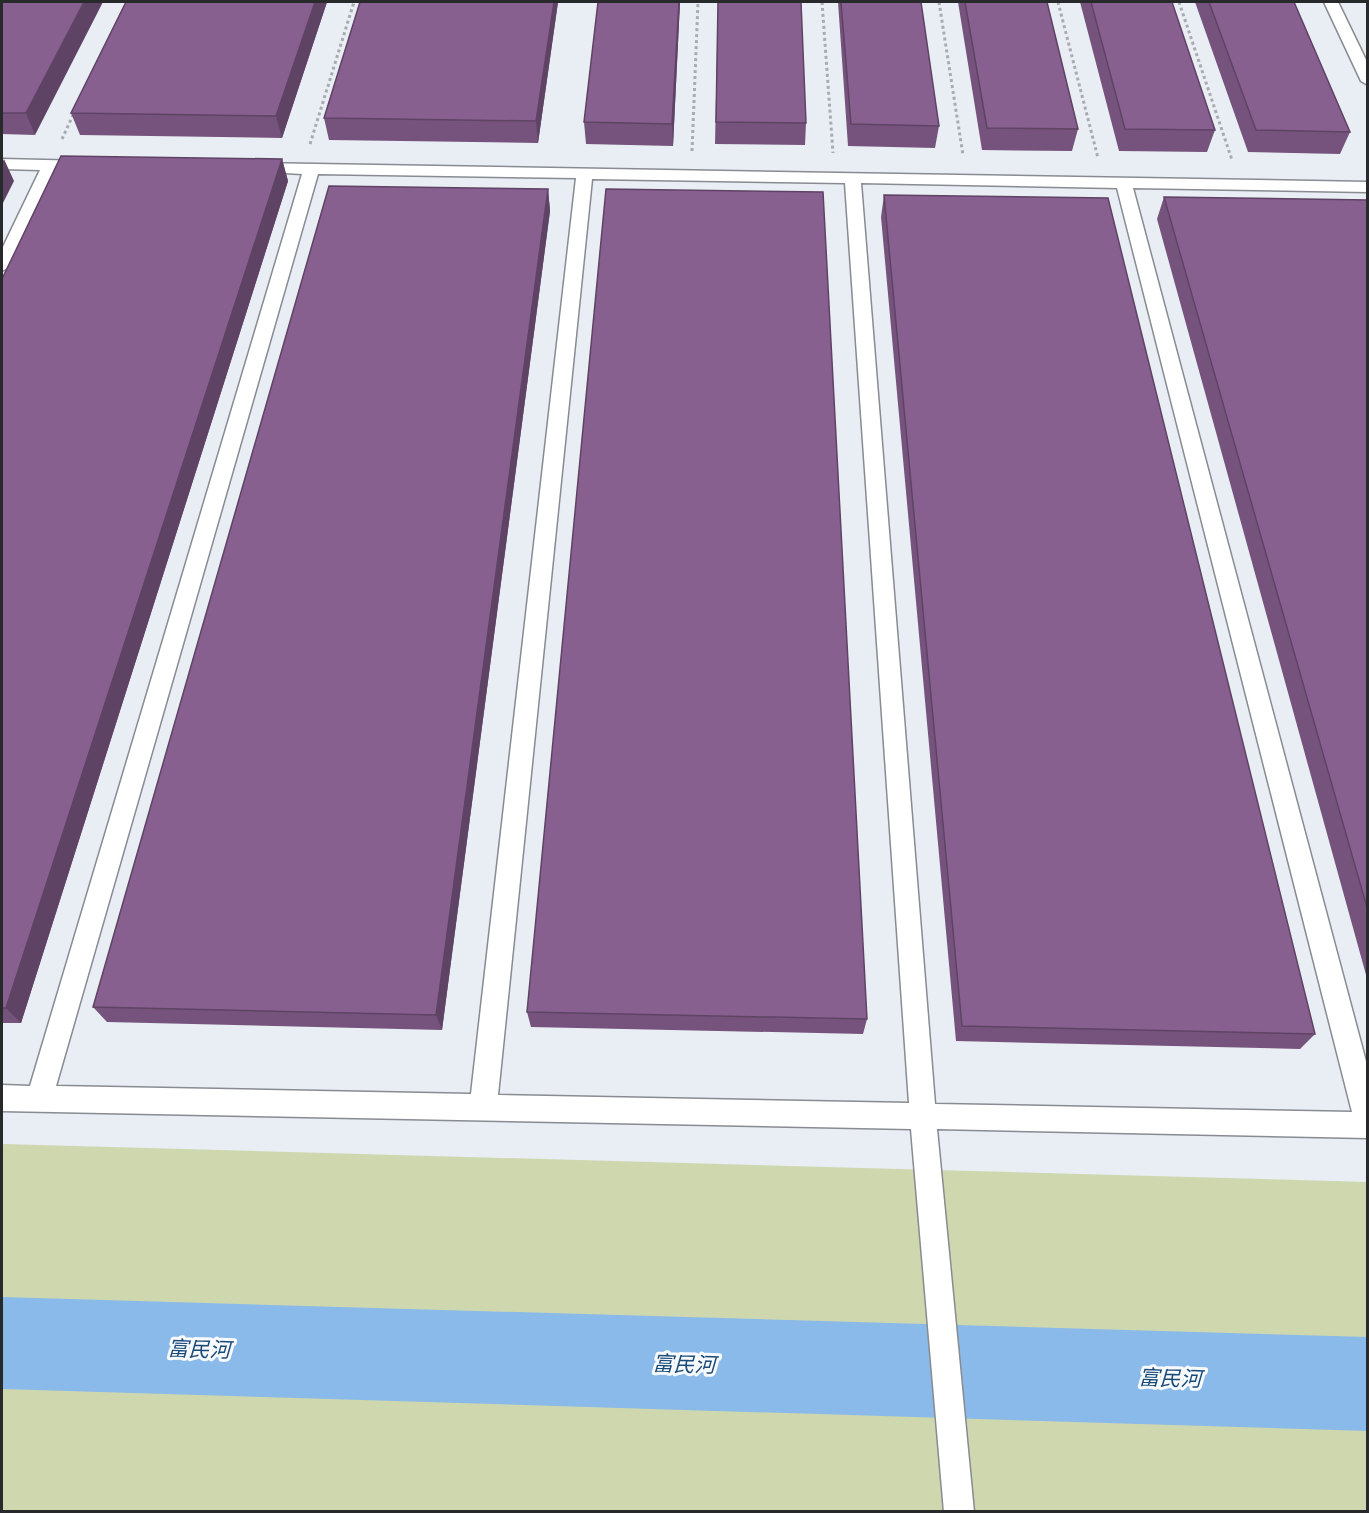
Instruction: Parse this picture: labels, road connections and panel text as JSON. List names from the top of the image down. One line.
{"water":["富民河"]}
